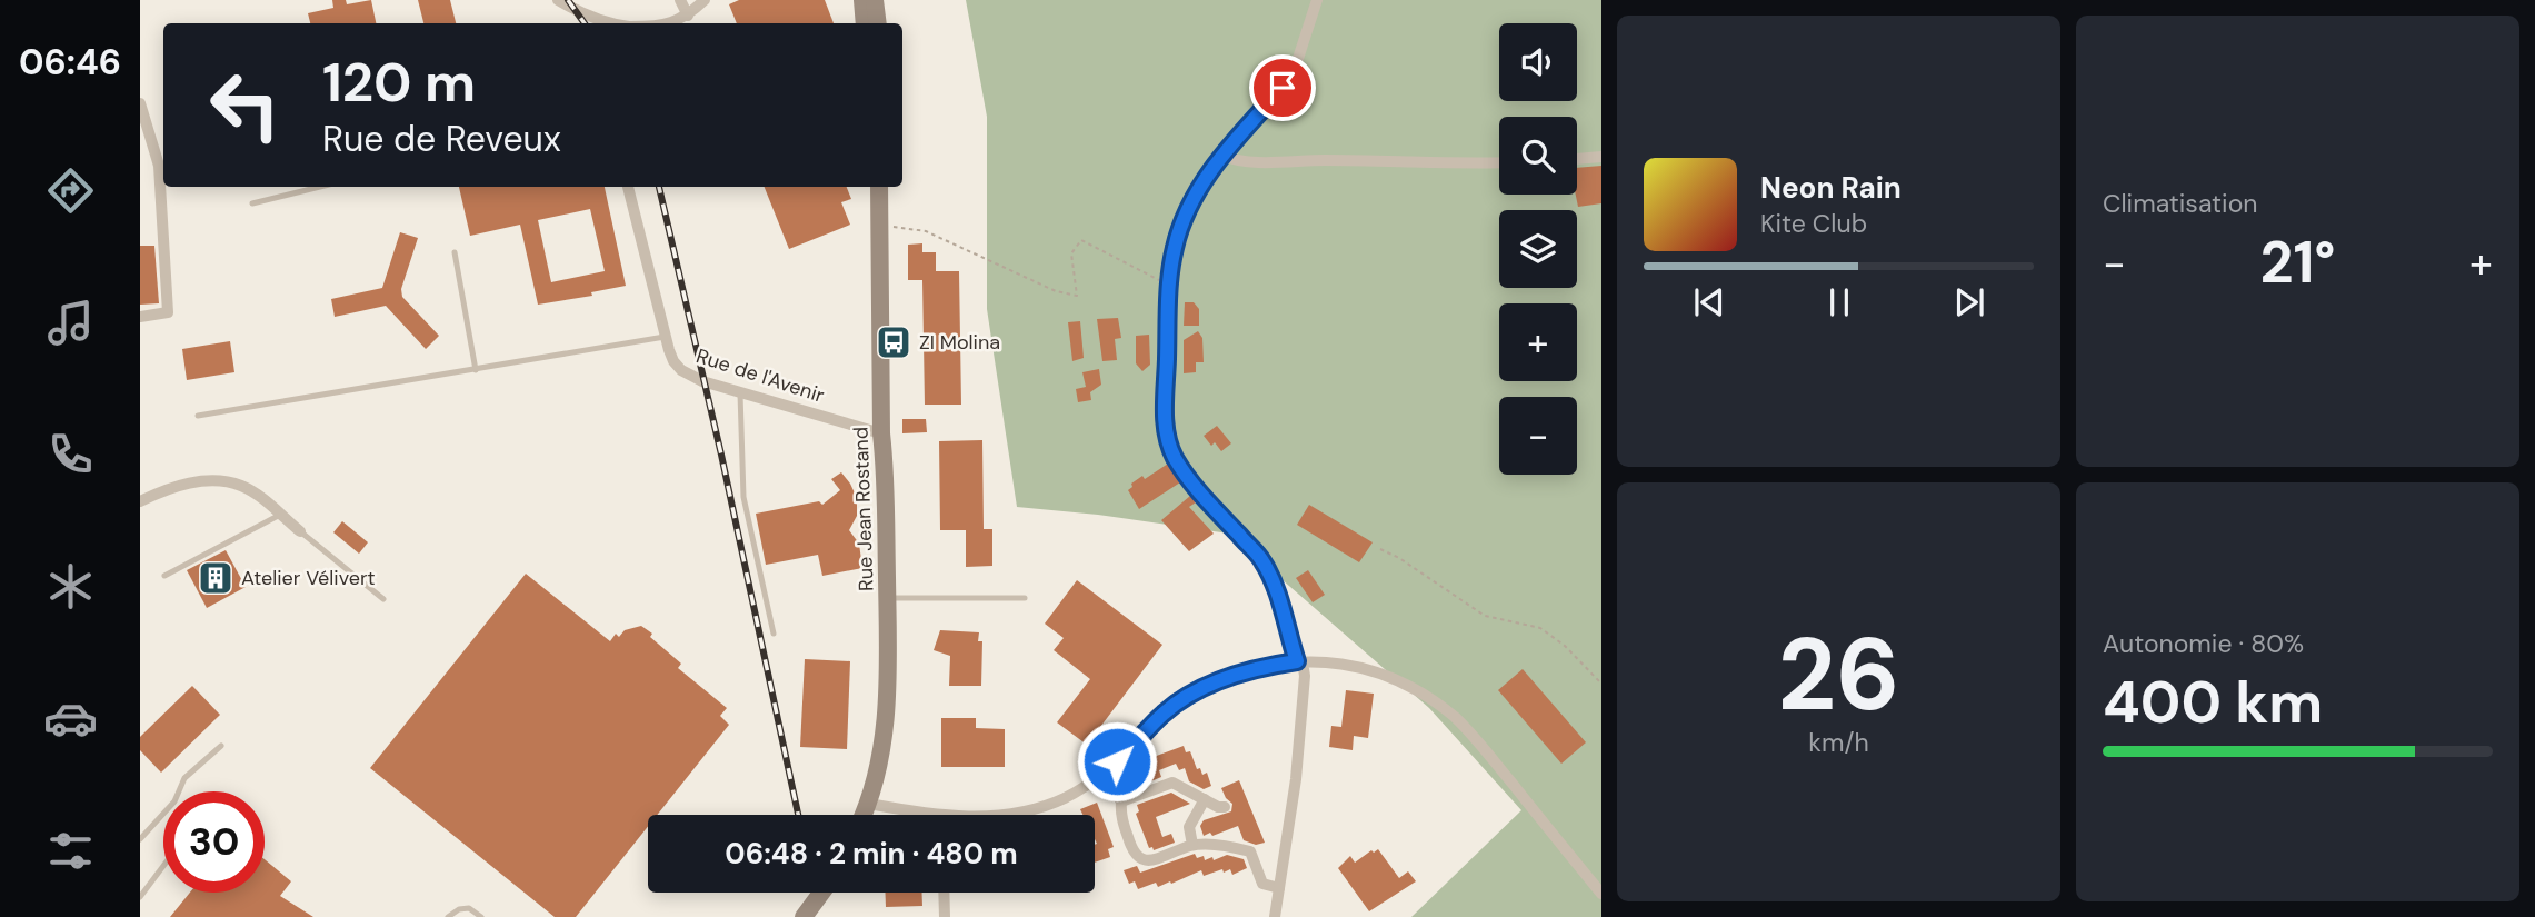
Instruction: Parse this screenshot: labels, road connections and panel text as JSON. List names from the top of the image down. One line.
{"streets":{"main road":["Rue Jean Rostand"],"street":["Rue de l'Avenir"]},"crossings":[["Rue de l'Avenir","Rue Jean Rostand"]],"places":{"bus stop":["ZI Molina"],"building":["Atelier Vélivert"]},"page":{"tabs":"06:46","tile":["Climatisation",["26","km/h"],["Autonomie · 80%","400 km"]],"map_buttons":["+","−"],"turn":["120 m","Rue de Reveux"],"song":["Neon Rain","Kite Club"],"heat":["−","21°","+"],"limit":"30","trip":"06:48 · 2 min · 480 m"}}
